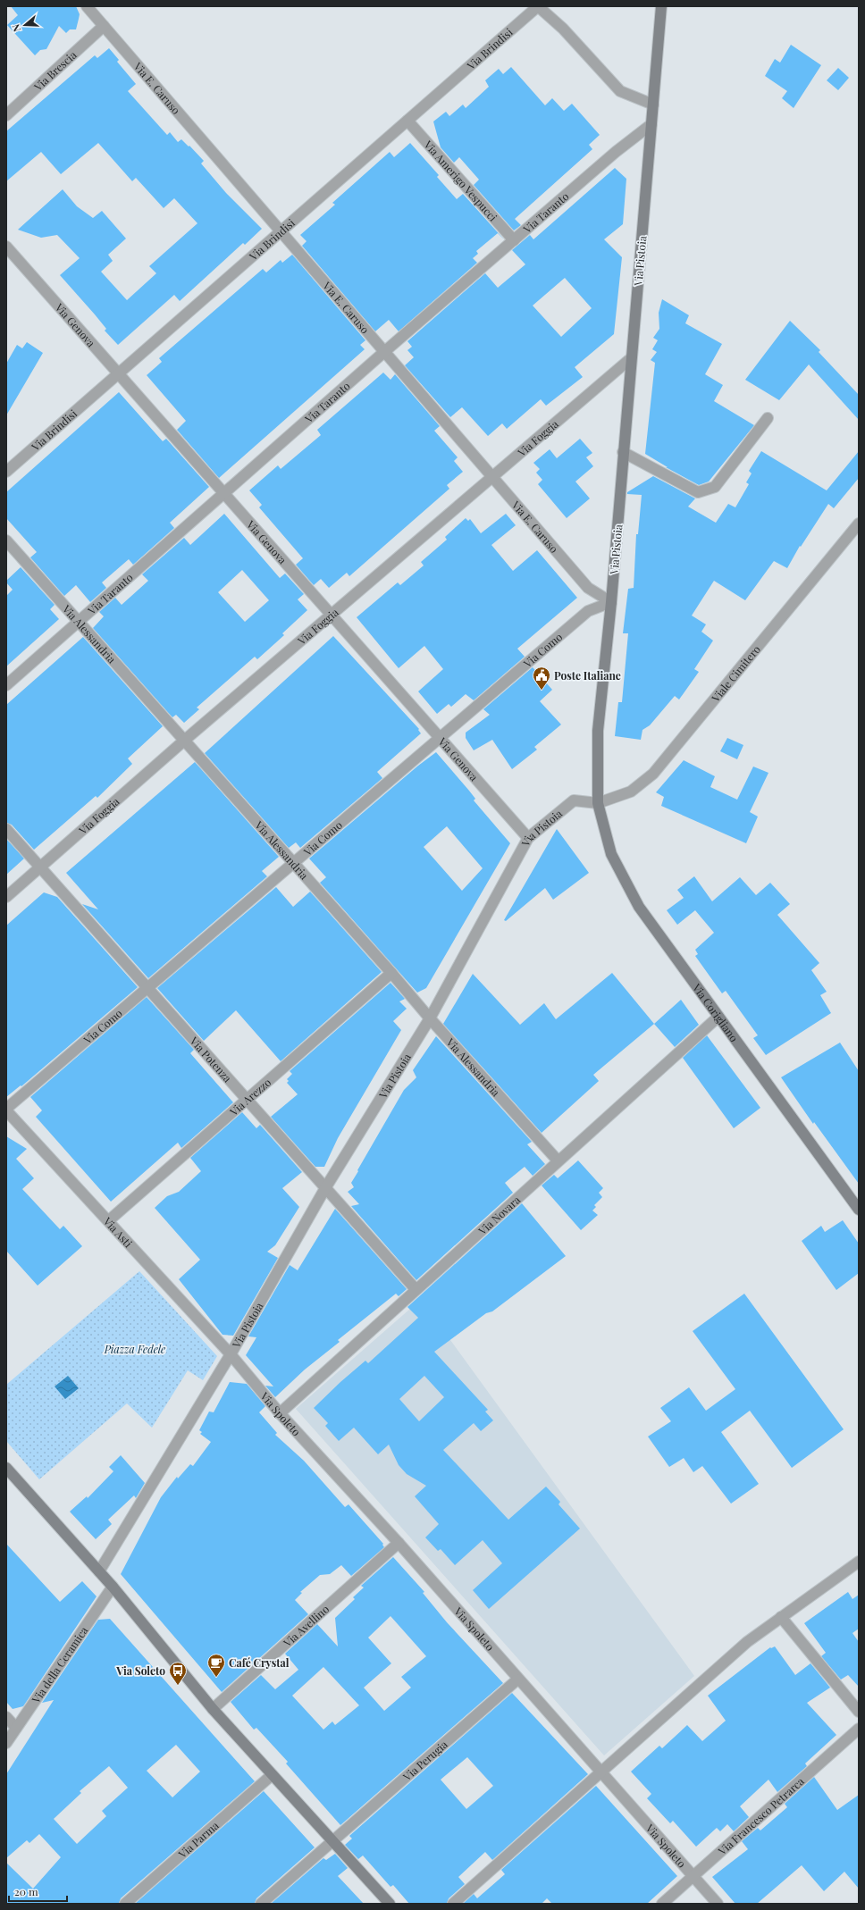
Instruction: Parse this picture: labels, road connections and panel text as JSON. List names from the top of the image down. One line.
{"streets":{"street":["Via Brindisi","Via Brescia","Via E. Caruso","Via Amerigo Vespucci","Via Taranto","Via Pistoia","Via Genova","Via Foggia","Via Alessandria","Via Como","Viale Cimitero","Via Corigliano","Via Potenza","Via Arezzo","Via Novara","Via Asti","Via Spoleto","Via Avellino","Via della Ceramica","Via Perugia","Via Francesco Petrarca","Via Parma"]},"crossings":[["Via Brindisi","Via E. Caruso"],["Via Brindisi","Via Amerigo Vespucci"],["Via Brindisi","Via Genova"],["Via Brescia","Via E. Caruso"],["Via E. Caruso","Via Taranto"],["Via E. Caruso","Via Pistoia"],["Via E. Caruso","Via Foggia"],["Via E. Caruso","Via Como"],["Via Amerigo Vespucci","Via Taranto"],["Via Taranto","Via Pistoia"],["Via Taranto","Via Genova"],["Via Taranto","Via Alessandria"],["Via Pistoia","Via Genova"],["Via Pistoia","Via Foggia"],["Via Pistoia","Via Alessandria"],["Via Pistoia","Via Como"],["Via Pistoia","Viale Cimitero"],["Via Pistoia","Via Corigliano"],["Via Pistoia","Via Potenza"],["Via Pistoia","Via Asti"],["Via Pistoia","Via Spoleto"],["Via Genova","Via Foggia"],["Via Genova","Via Como"],["Via Foggia","Via Alessandria"],["Via Foggia","Via Potenza"],["Via Alessandria","Via Como"],["Via Alessandria","Via Arezzo"],["Via Alessandria","Via Novara"],["Via Como","Via Potenza"],["Via Como","Via Asti"],["Viale Cimitero","Via Corigliano"],["Via Corigliano","Via Novara"],["Via Potenza","Via Arezzo"],["Via Potenza","Via Novara"],["Via Arezzo","Via Asti"],["Via Novara","Via Spoleto"],["Via Asti","Via Spoleto"],["Via Spoleto","Via Avellino"],["Via Spoleto","Via Perugia"],["Via Spoleto","Via Francesco Petrarca"]],"parks":["Piazza Fedele"],"places":{"public building":["Poste Italiane"],"cafe":["Café Crystal"],"bus stop":["Via Soleto"]},"scale_bar":"20 m","north":"left"}
